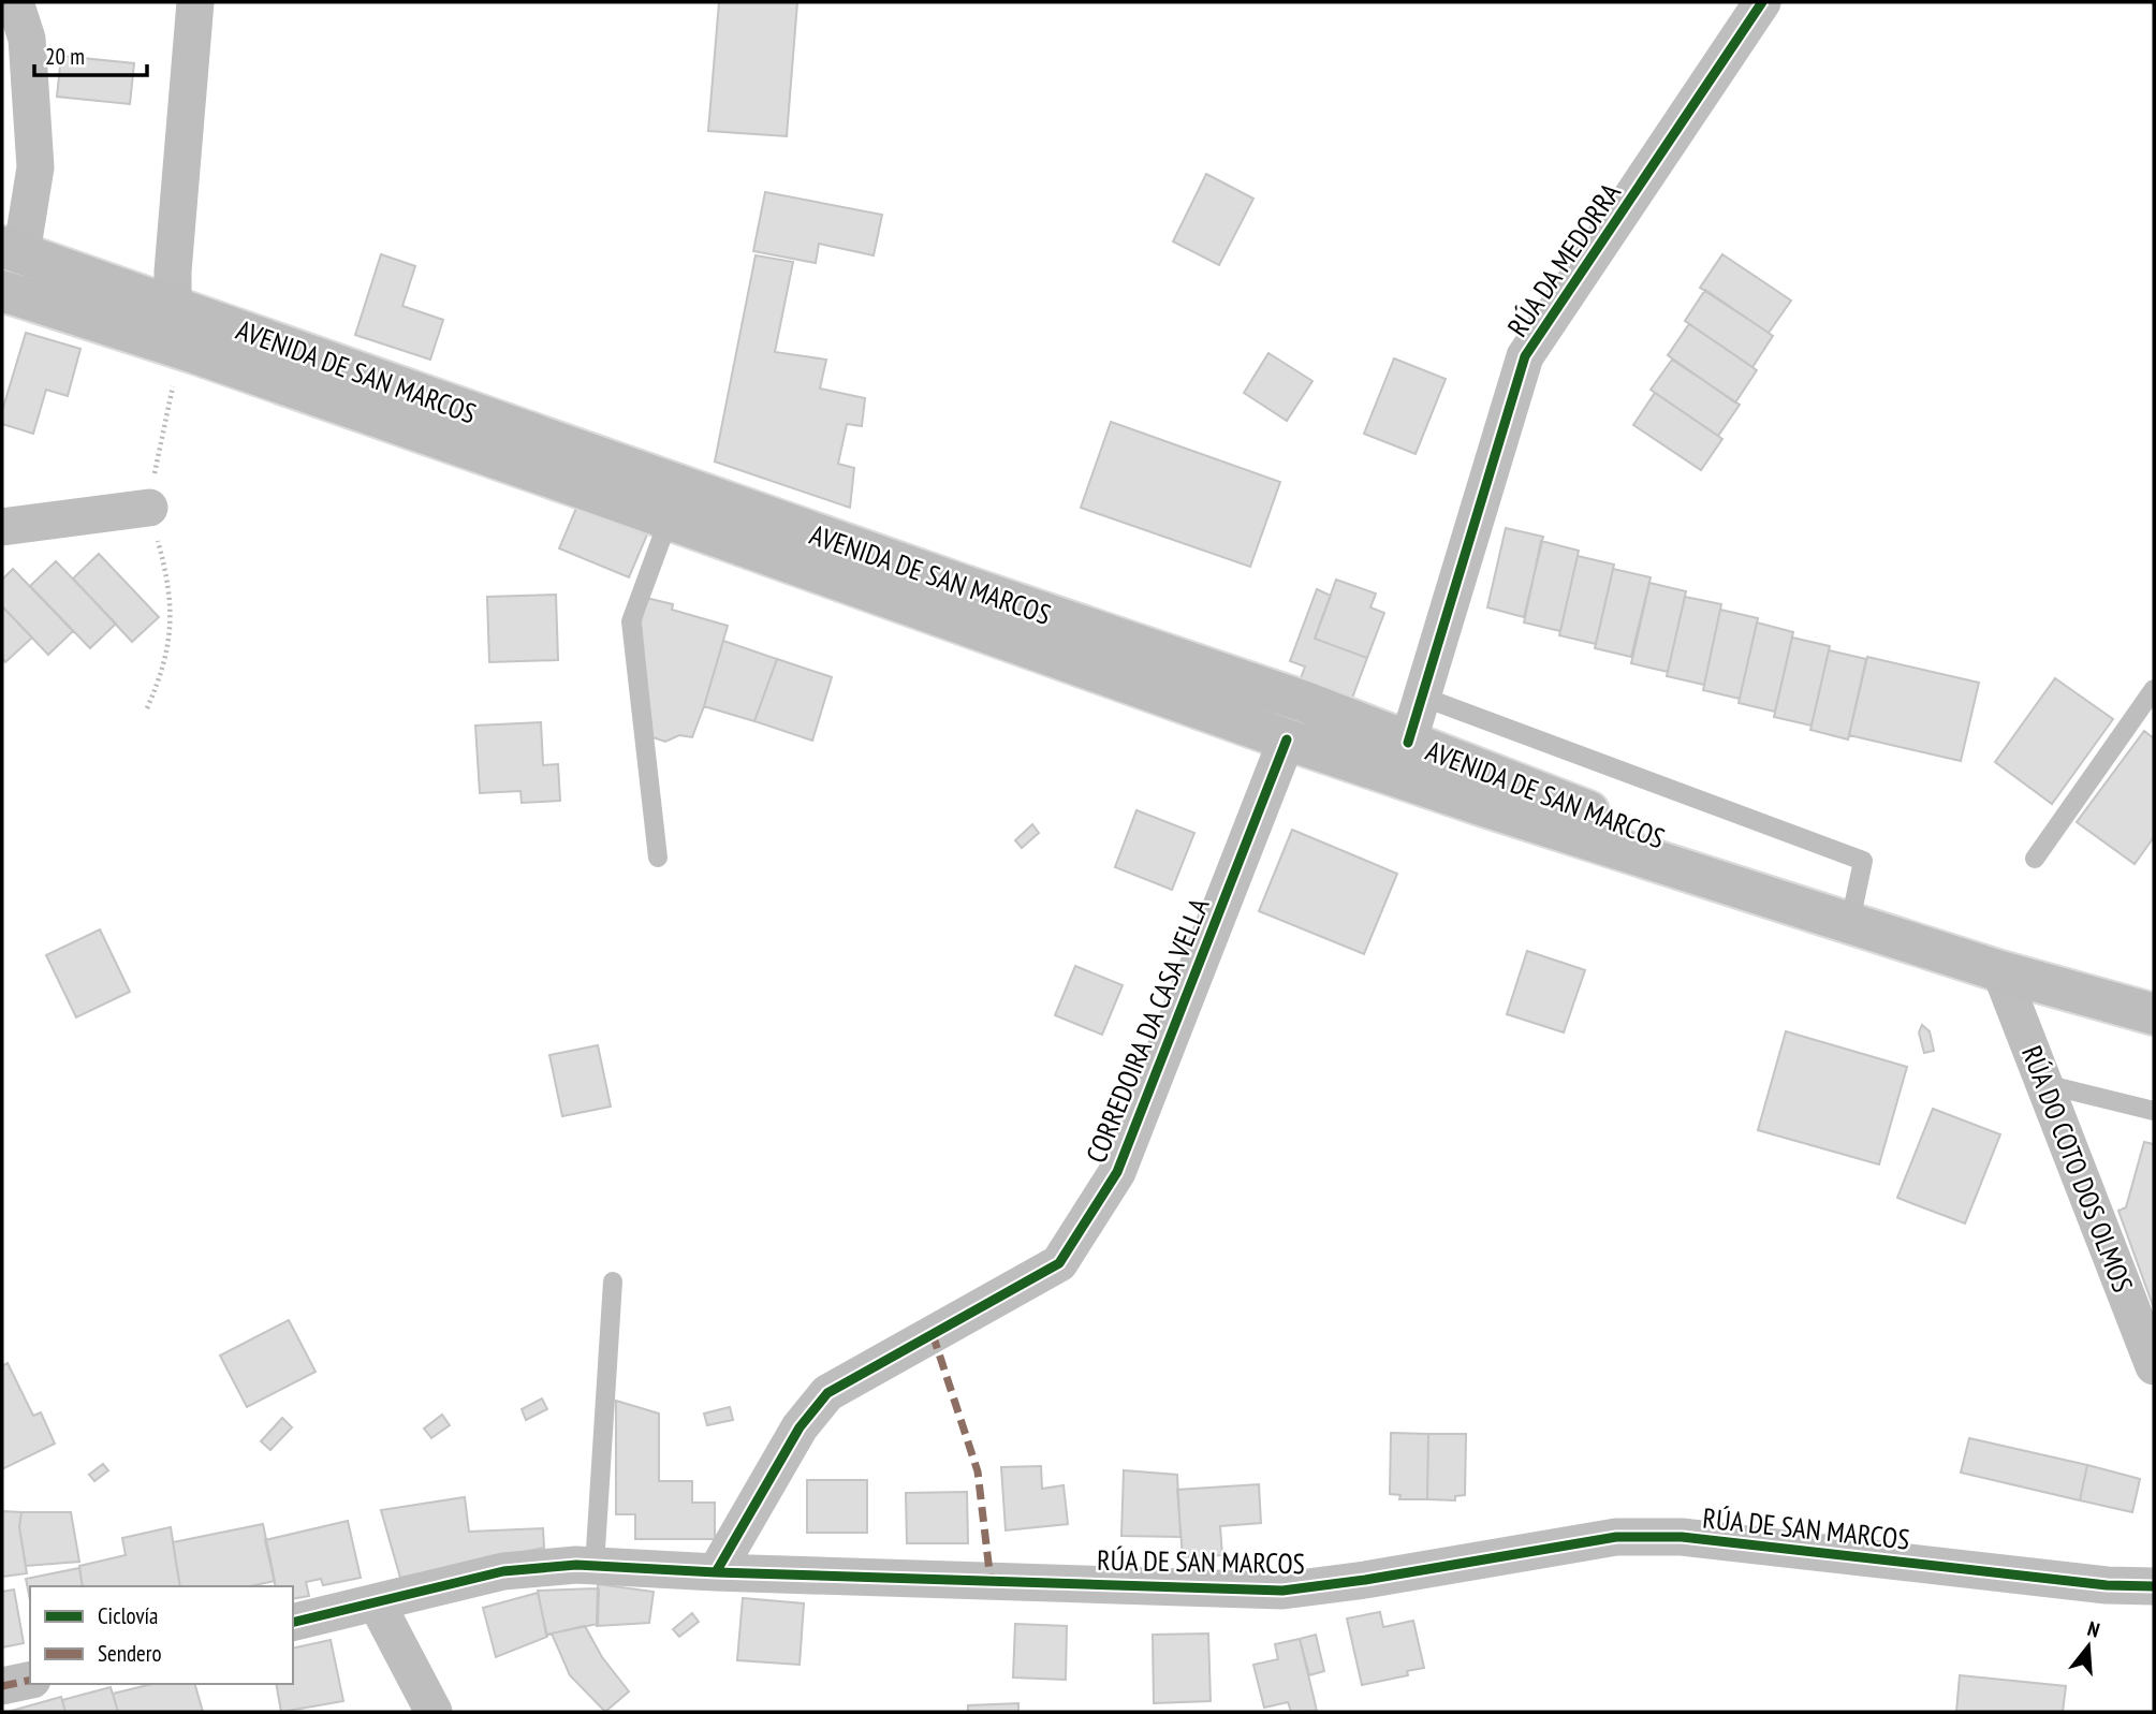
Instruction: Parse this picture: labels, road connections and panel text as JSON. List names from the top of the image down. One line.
{"streets":{"main road":["AVENIDA DE SAN MARCOS"],"street":["RÚA DA MEDORRA","CORREDOIRA DA CASA VELLA","RÚA DO COTO DOS OLMOS","RÚA DE SAN MARCOS"]},"crossings":[["RÚA DA MEDORRA","AVENIDA DE SAN MARCOS"],["AVENIDA DE SAN MARCOS","CORREDOIRA DA CASA VELLA"],["AVENIDA DE SAN MARCOS","RÚA DO COTO DOS OLMOS"],["CORREDOIRA DA CASA VELLA","RÚA DE SAN MARCOS"]],"legend":["Ciclovía","Sendero"],"scale_bar":"20 m","north":"top"}
